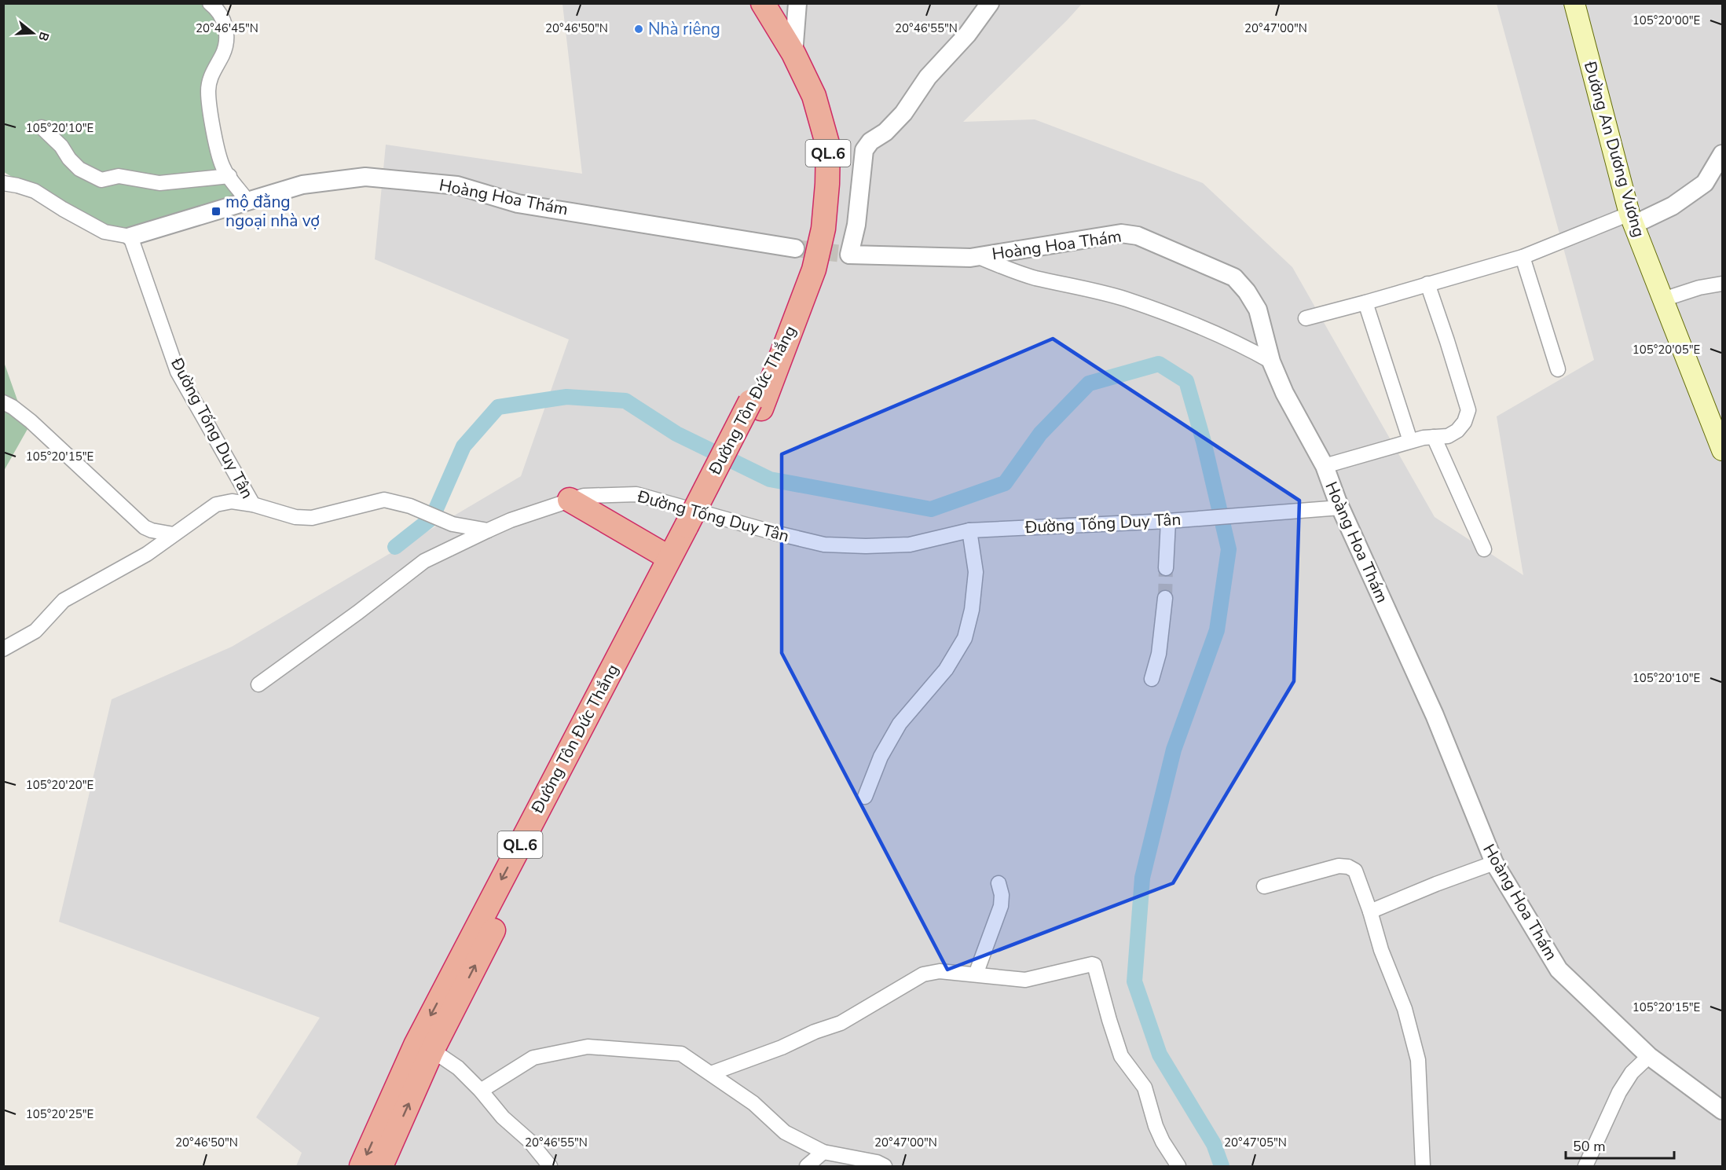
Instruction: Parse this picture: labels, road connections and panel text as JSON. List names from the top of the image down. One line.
{"streets":{"highway":["QL.6","Đường Tôn Đức Thắng"],"main road":["Đường An Dương Vương"],"street":["Hoàng Hoa Thám","Đường Tống Duy Tân"]},"crossings":[["Hoàng Hoa Thám","Đường Tống Duy Tân"]],"places":{"other":["Nhà riêng"],"transit":["mộ đằng ngoại nhà vợ"]},"scale_bar":"50 m","north":"right","coordinates":["105°20'00\"E","20°46'45\"N","20°46'50\"N","20°46'55\"N","20°47'00\"N","105°20'10\"E","105°20'05\"E","105°20'15\"E","105°20'20\"E","105°20'25\"E","20°47'05\"N"]}
